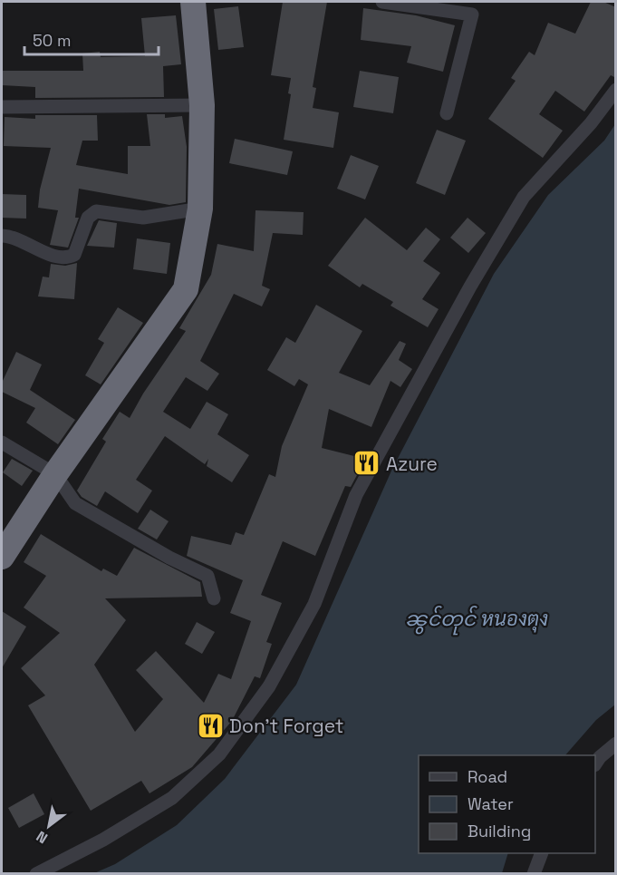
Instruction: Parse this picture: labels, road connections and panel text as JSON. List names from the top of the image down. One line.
{"water":["ၼွင်တုင် หนองตุง"],"places":{"restaurant":["Azure","Don't Forget"]},"legend":["Road","Water","Building"],"scale_bar":"50 m","north":"bottom left"}
